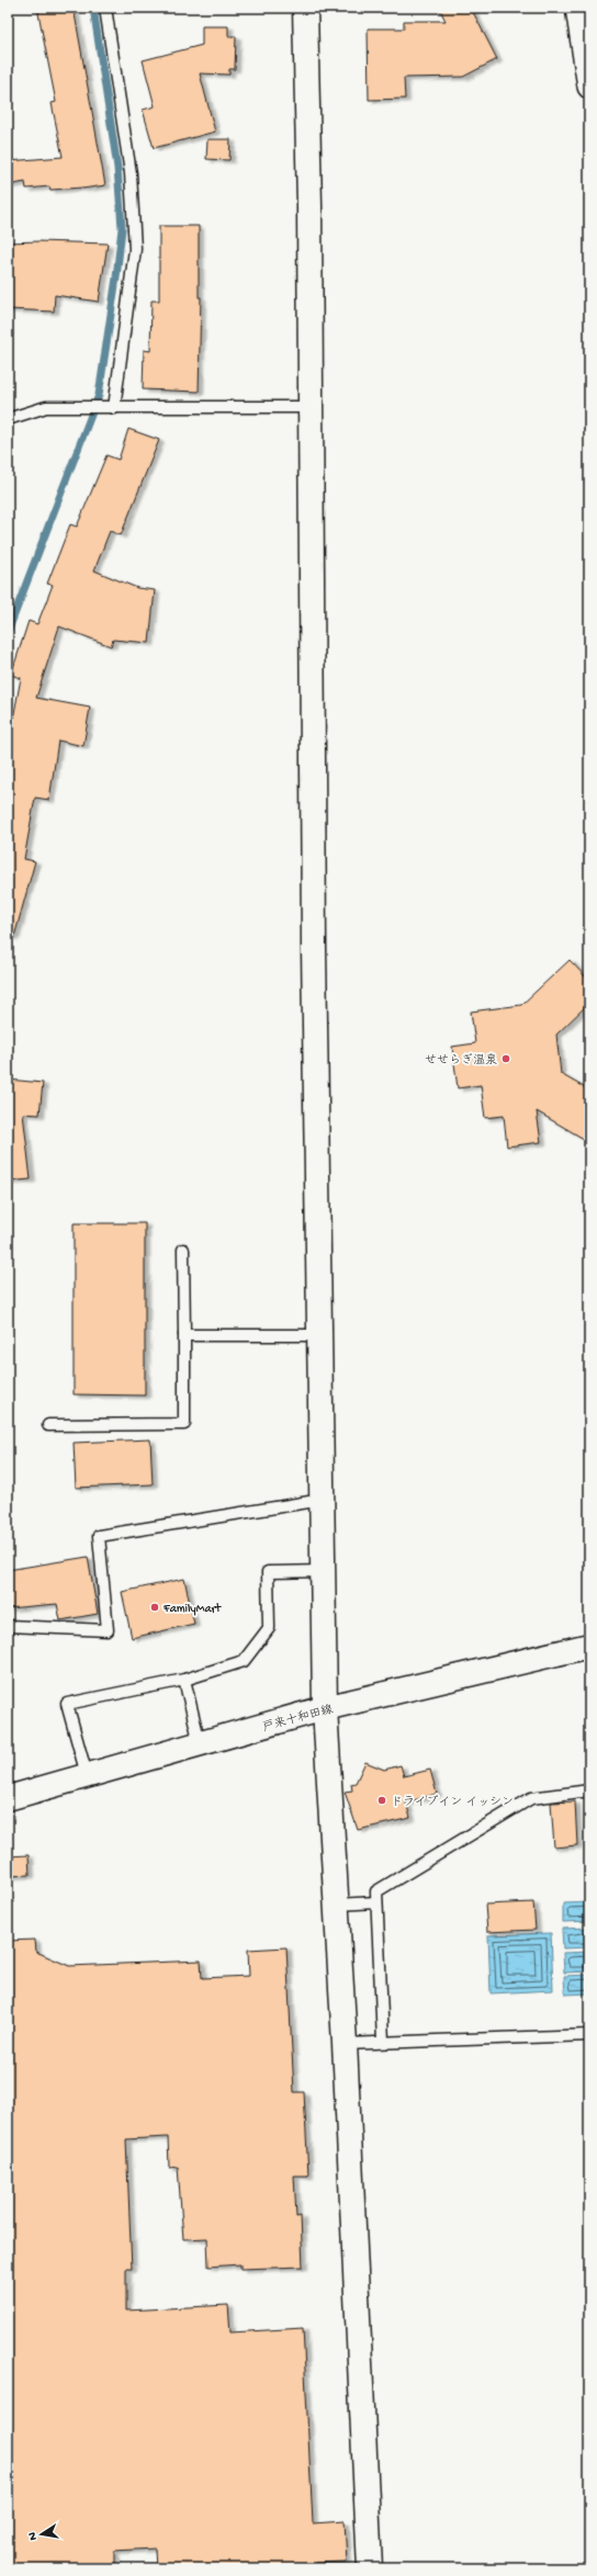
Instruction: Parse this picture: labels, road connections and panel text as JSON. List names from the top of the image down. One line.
{"streets":{"street":["戸来十和田線"]},"places":["せせらぎ温泉","FamilyMart","ドライブイン イッシン"],"north":"left"}
